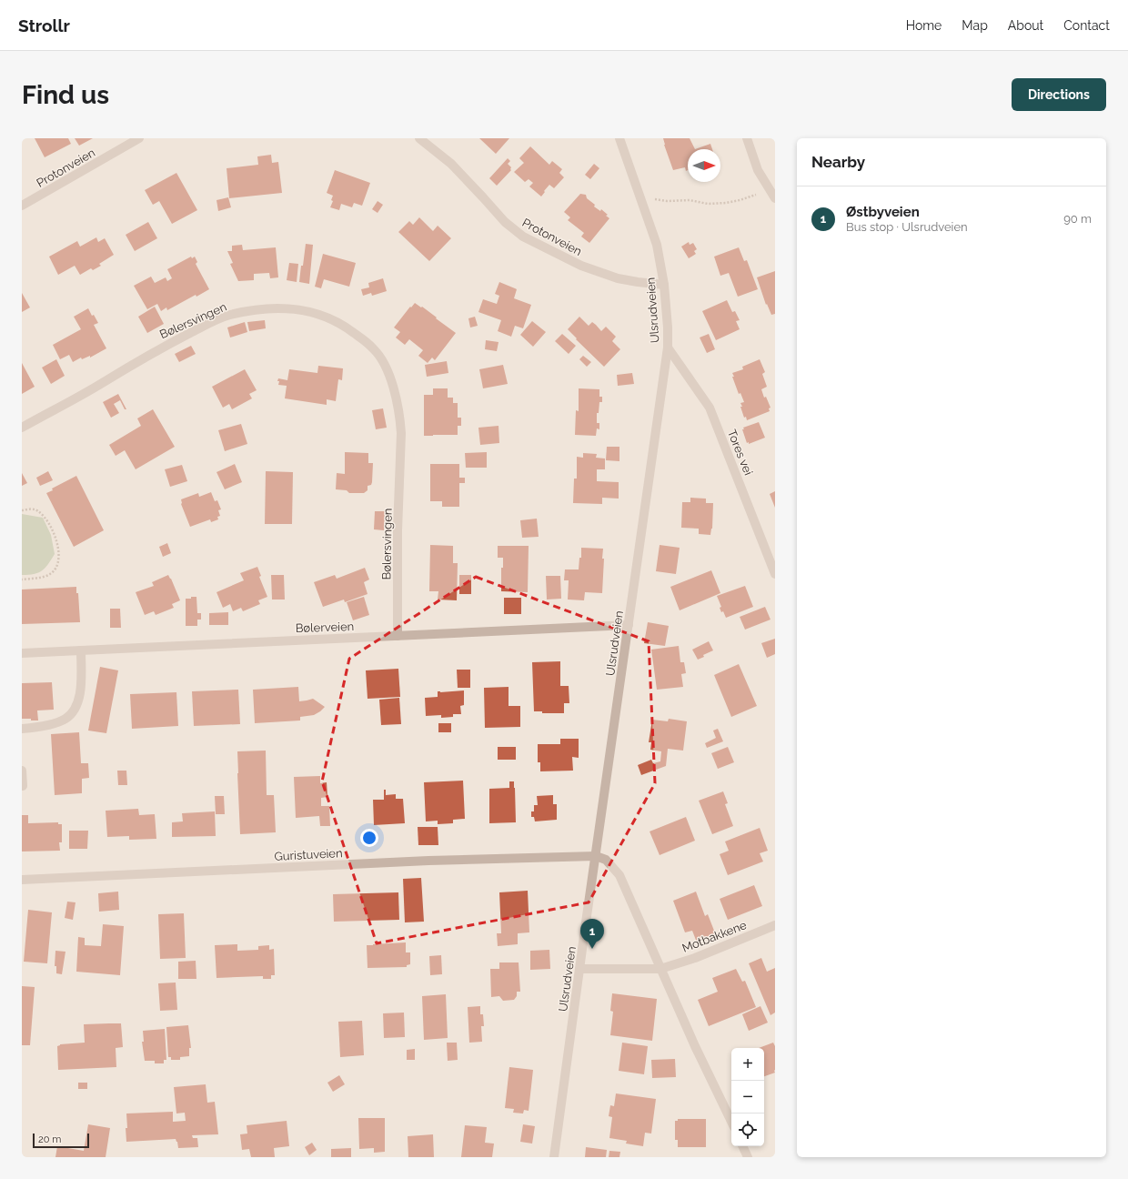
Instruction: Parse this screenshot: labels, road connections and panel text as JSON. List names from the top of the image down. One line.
{"streets":{"street":["Protonveien","Ulsrudveien","Bølersvingen","Tores vei","Bølerveien","Guristuveien","Motbakkene"]},"crossings":[["Protonveien","Ulsrudveien"],["Ulsrudveien","Tores vei"],["Ulsrudveien","Bølerveien"],["Ulsrudveien","Guristuveien"],["Ulsrudveien","Motbakkene"],["Bølersvingen","Bølerveien"]],"scale_bar":"20 m","north":"right","page":{"header":"Strollr","nav":["Home","Map","About","Contact"],"buttons":"Directions","title":"Find us","heading":"Nearby","list":[{"mark":"1","name":"Østbyveien","note":"Bus stop · Ulsrudveien","value":"90 m"}],"pins":"1","map_buttons":["+","−"],"scale":"20 m"}}
